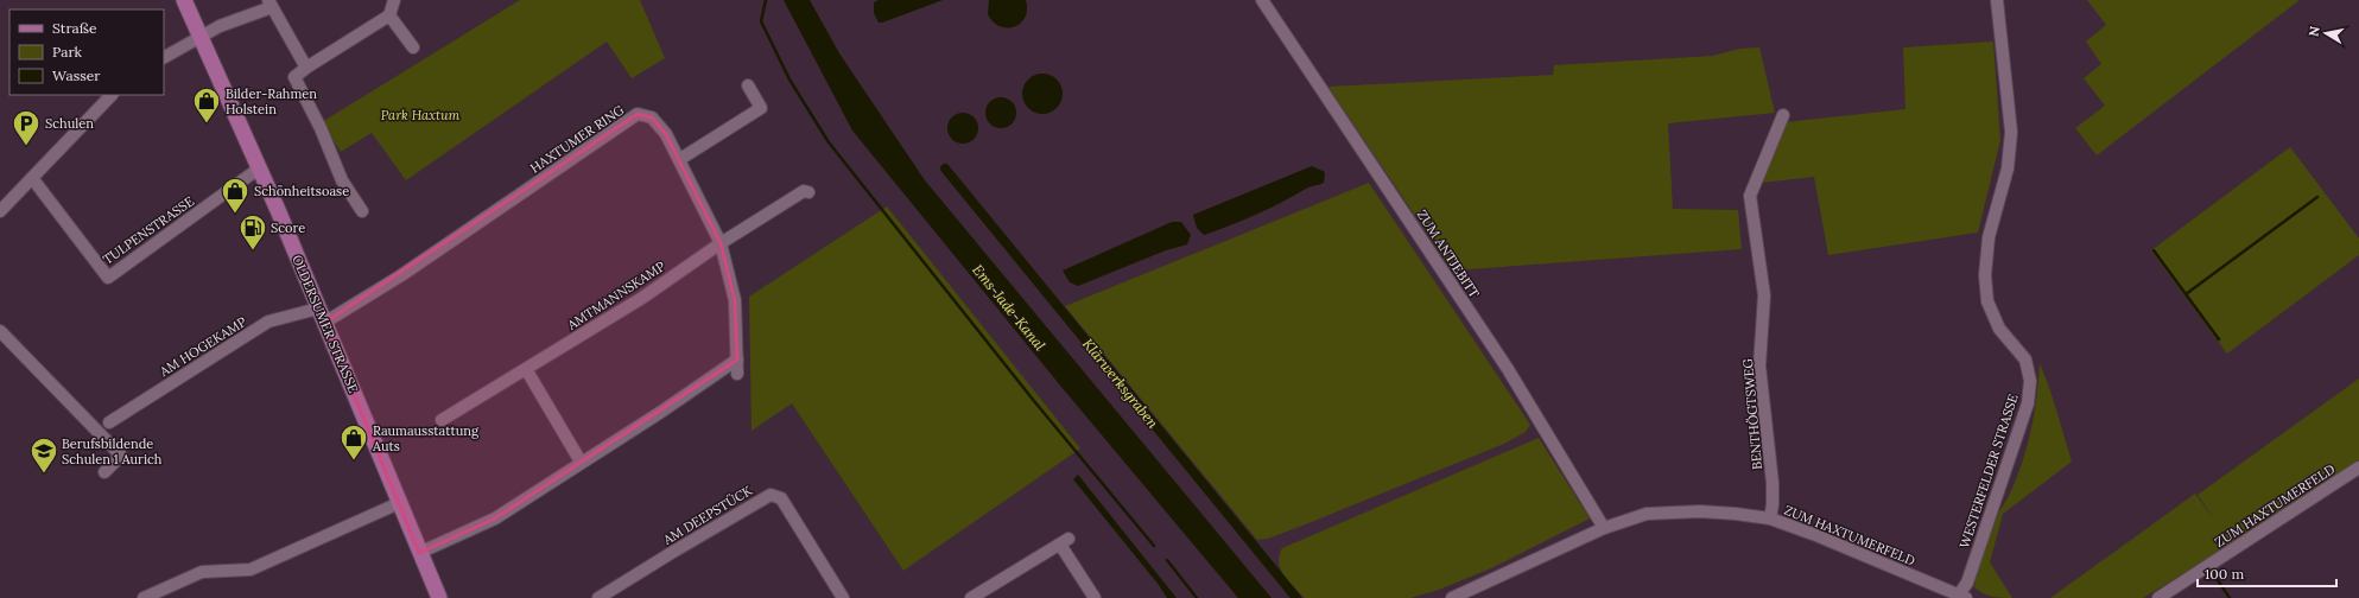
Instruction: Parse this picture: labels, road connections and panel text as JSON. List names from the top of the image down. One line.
{"streets":{"main road":["OLDERSUMER STRASSE"],"street":["HAXTUMER RING","TULPENSTRASSE","ZUM ANTJEBITT","AMTMANNSKAMP","AM HOGEKAMP","BENTHÖGTSWEG","WESTERFELDER STRASSE","ZUM HAXTUMERFELD","AM DEEPSTÜCK"]},"crossings":[["HAXTUMER RING","AMTMANNSKAMP"],["HAXTUMER RING","OLDERSUMER STRASSE"],["HAXTUMER RING","AM HOGEKAMP"],["TULPENSTRASSE","OLDERSUMER STRASSE"],["ZUM ANTJEBITT","ZUM HAXTUMERFELD"],["OLDERSUMER STRASSE","AM HOGEKAMP"],["BENTHÖGTSWEG","ZUM HAXTUMERFELD"],["WESTERFELDER STRASSE","ZUM HAXTUMERFELD"]],"water":["Ems-Jade-Kanal","Klärwerksgraben"],"parks":["Park Haxtum"],"places":{"shop":["Bilder-Rahmen Holstein","Schönheitsoase","Raumausstattung Auts"],"parking":["Schulen"],"fuel station":["Score"],"school or university":["Berufsbildende Schulen 1 Aurich"]},"legend":["Straße","Park","Wasser"],"scale_bar":"100 m","north":"left"}
